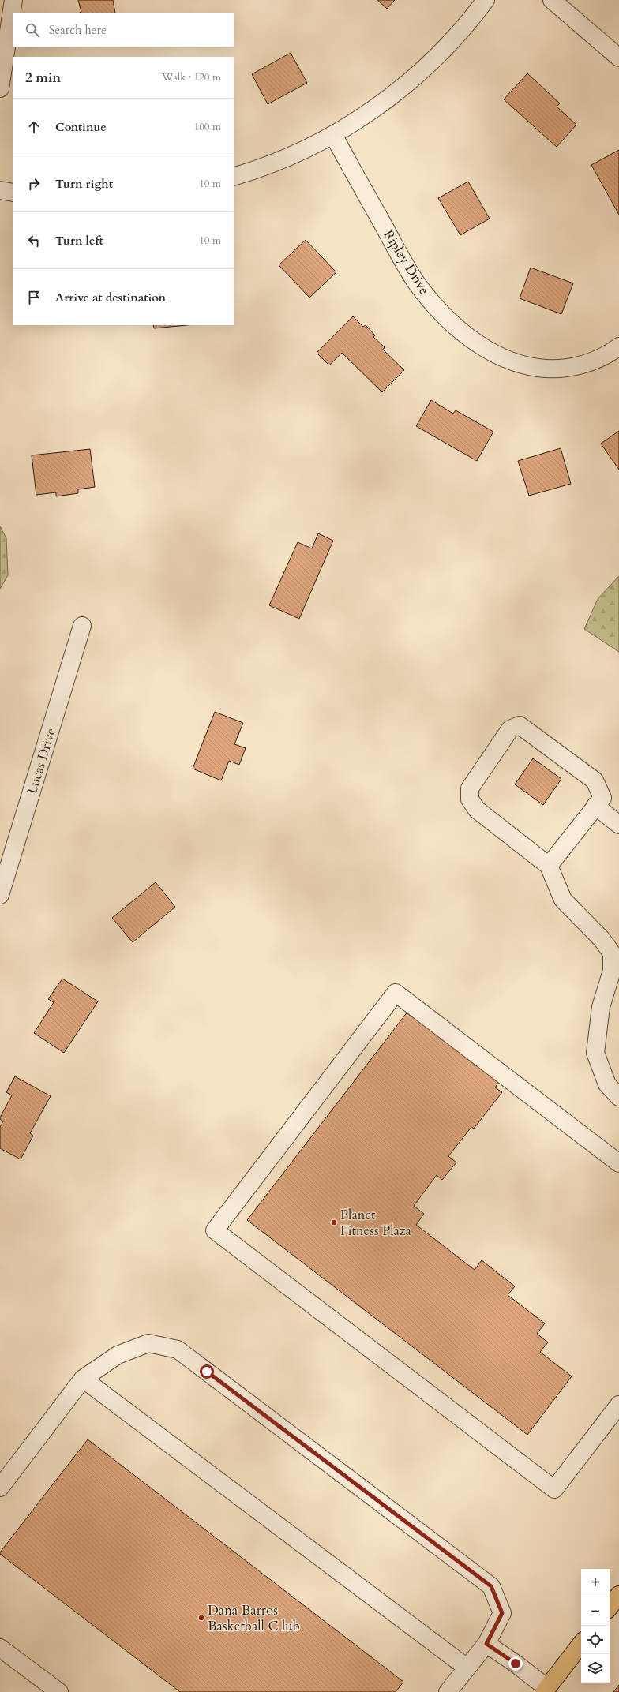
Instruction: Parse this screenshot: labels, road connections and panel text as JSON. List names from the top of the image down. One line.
{"streets":{"street":["Ripley Drive","Lucas Drive"]},"places":["Planet Fitness Plaza","Dana Barros Basketball C lub"],"page":{"search":"Search here","heading":["2 min","Walk · 120 m"],"list":[["Continue","100 m"],["Turn right","10 m"],["Turn left","10 m"],"Arrive at destination"],"map_buttons":["+","−"]}}
